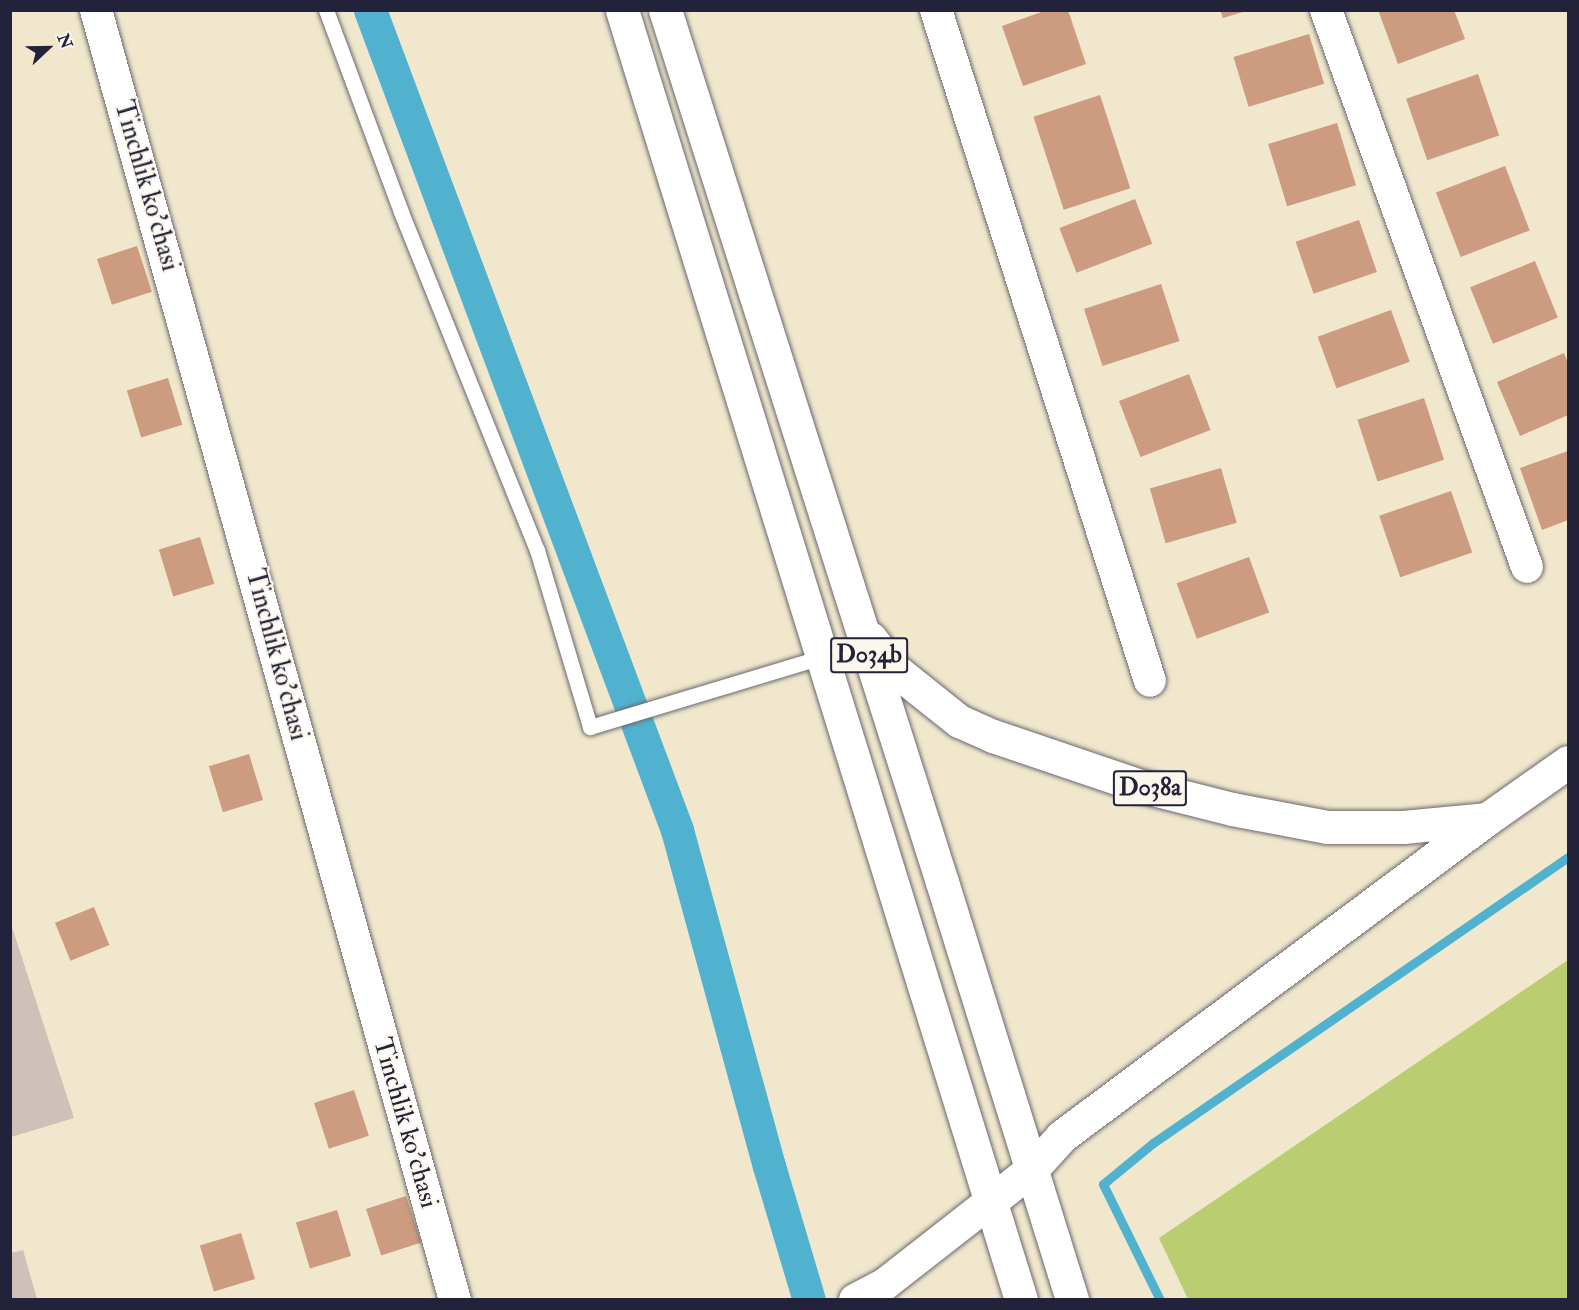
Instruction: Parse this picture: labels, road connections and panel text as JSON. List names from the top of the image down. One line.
{"streets":{"main road":["D034b","D038a"],"street":["Tinchlik ko'chasi"]},"crossings":[["D034b","D038a"]],"north":"right"}
